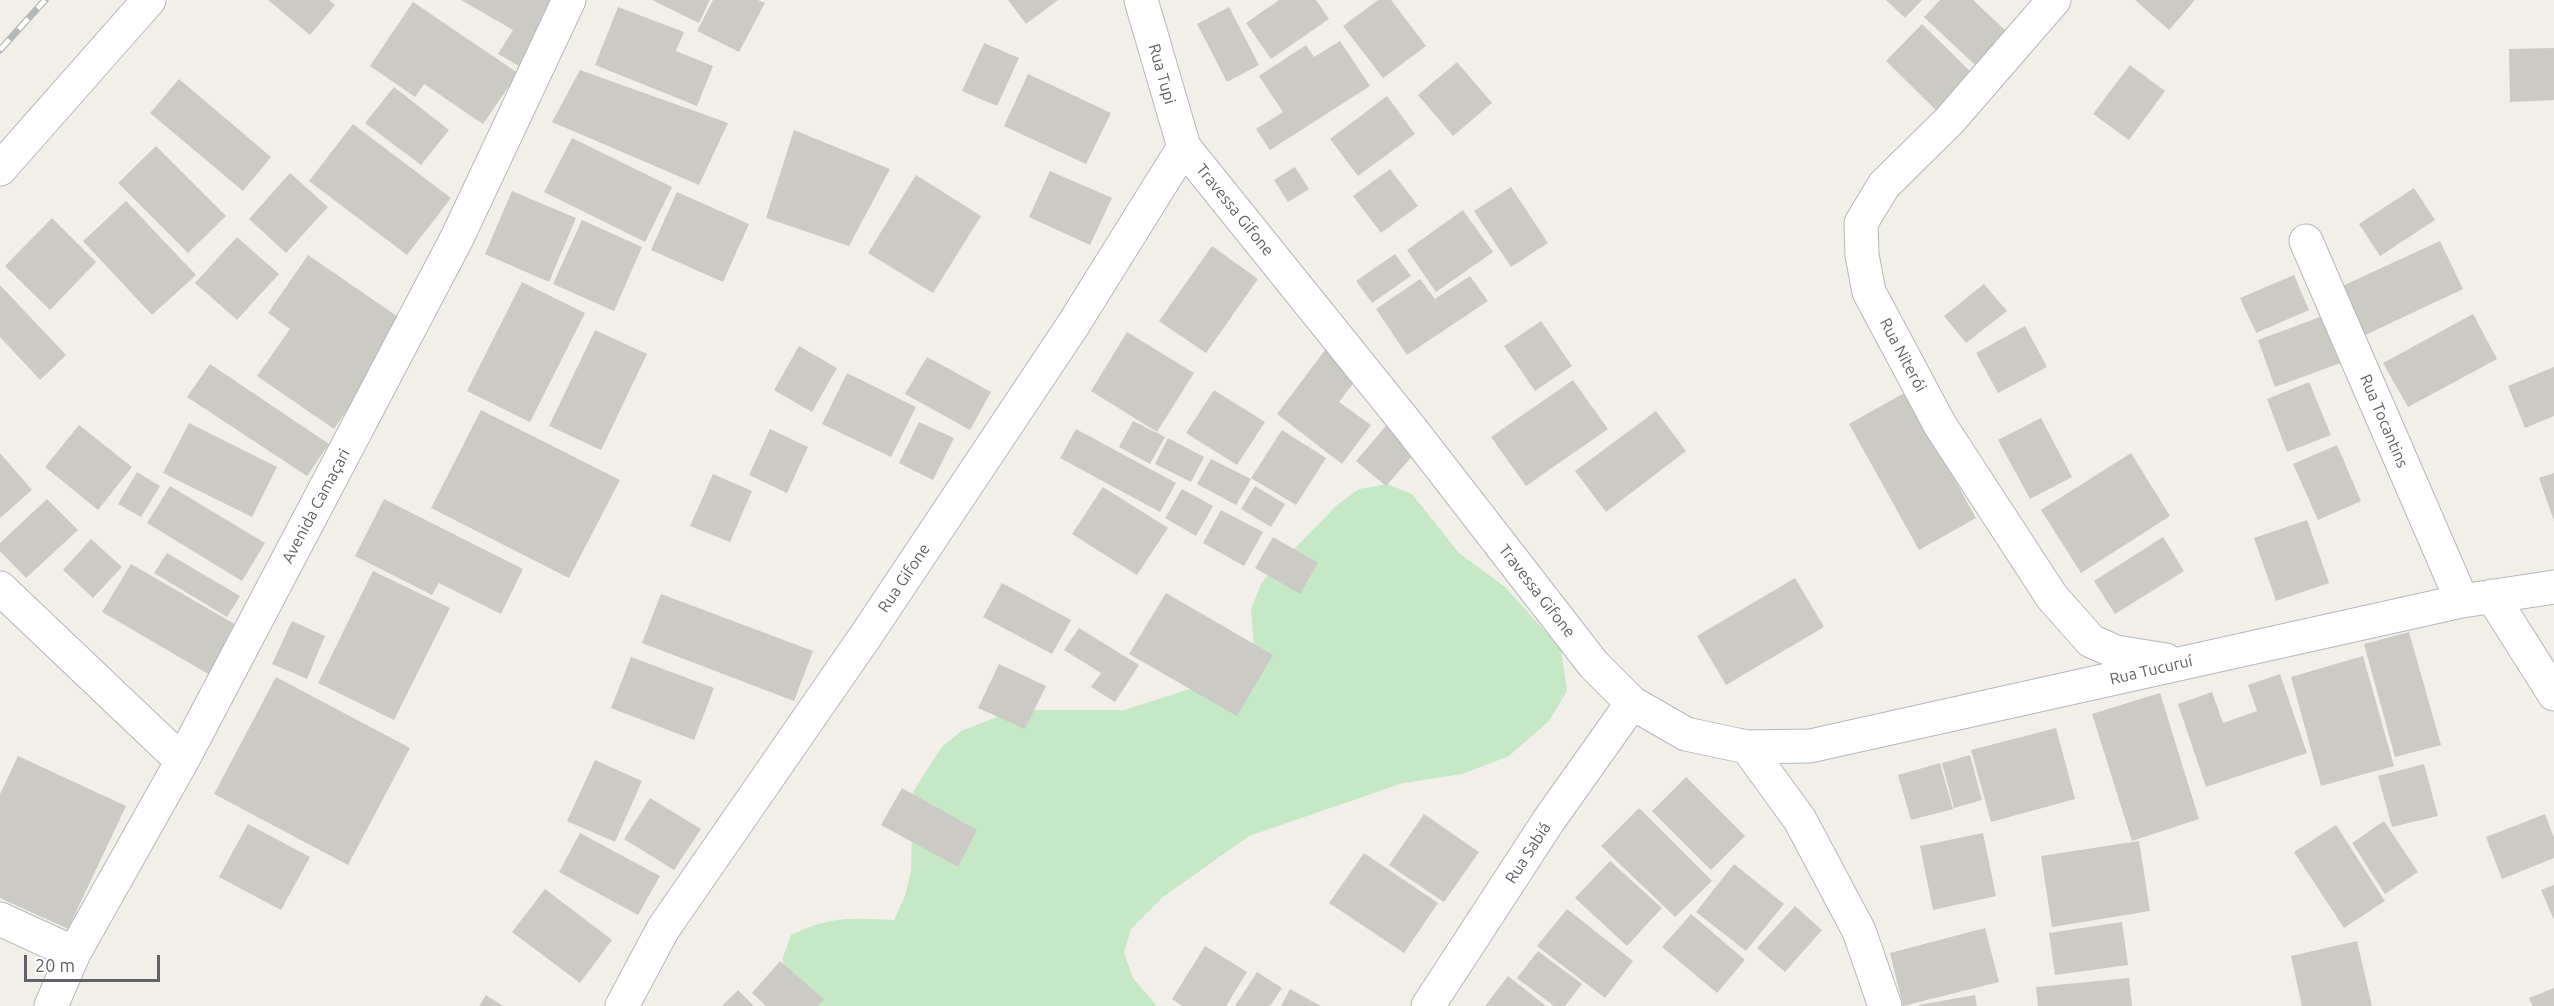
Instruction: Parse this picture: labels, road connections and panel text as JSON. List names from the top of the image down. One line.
{"streets":{"street":["Rua Tupi","Travessa Gifone","Rua Niterói","Rua Tocantins","Avenida Camaçari","Rua Gifone","Rua Tucuruí","Rua Sabiá"]},"crossings":[["Rua Tupi","Travessa Gifone"],["Rua Tupi","Rua Gifone"],["Travessa Gifone","Rua Gifone"],["Travessa Gifone","Rua Tucuruí"],["Travessa Gifone","Rua Sabiá"],["Rua Niterói","Rua Tucuruí"],["Rua Tocantins","Rua Tucuruí"]],"scale_bar":"20 m"}
